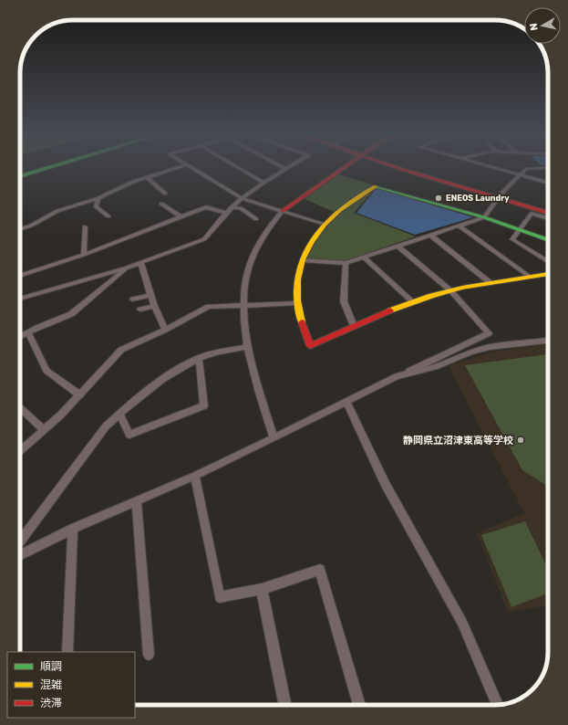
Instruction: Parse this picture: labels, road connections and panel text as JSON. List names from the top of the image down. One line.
{"places":["ENEOS Laundry","静岡県立沼津東高等学校"],"legend":["順調","混雑","渋滞"],"north":"left"}
